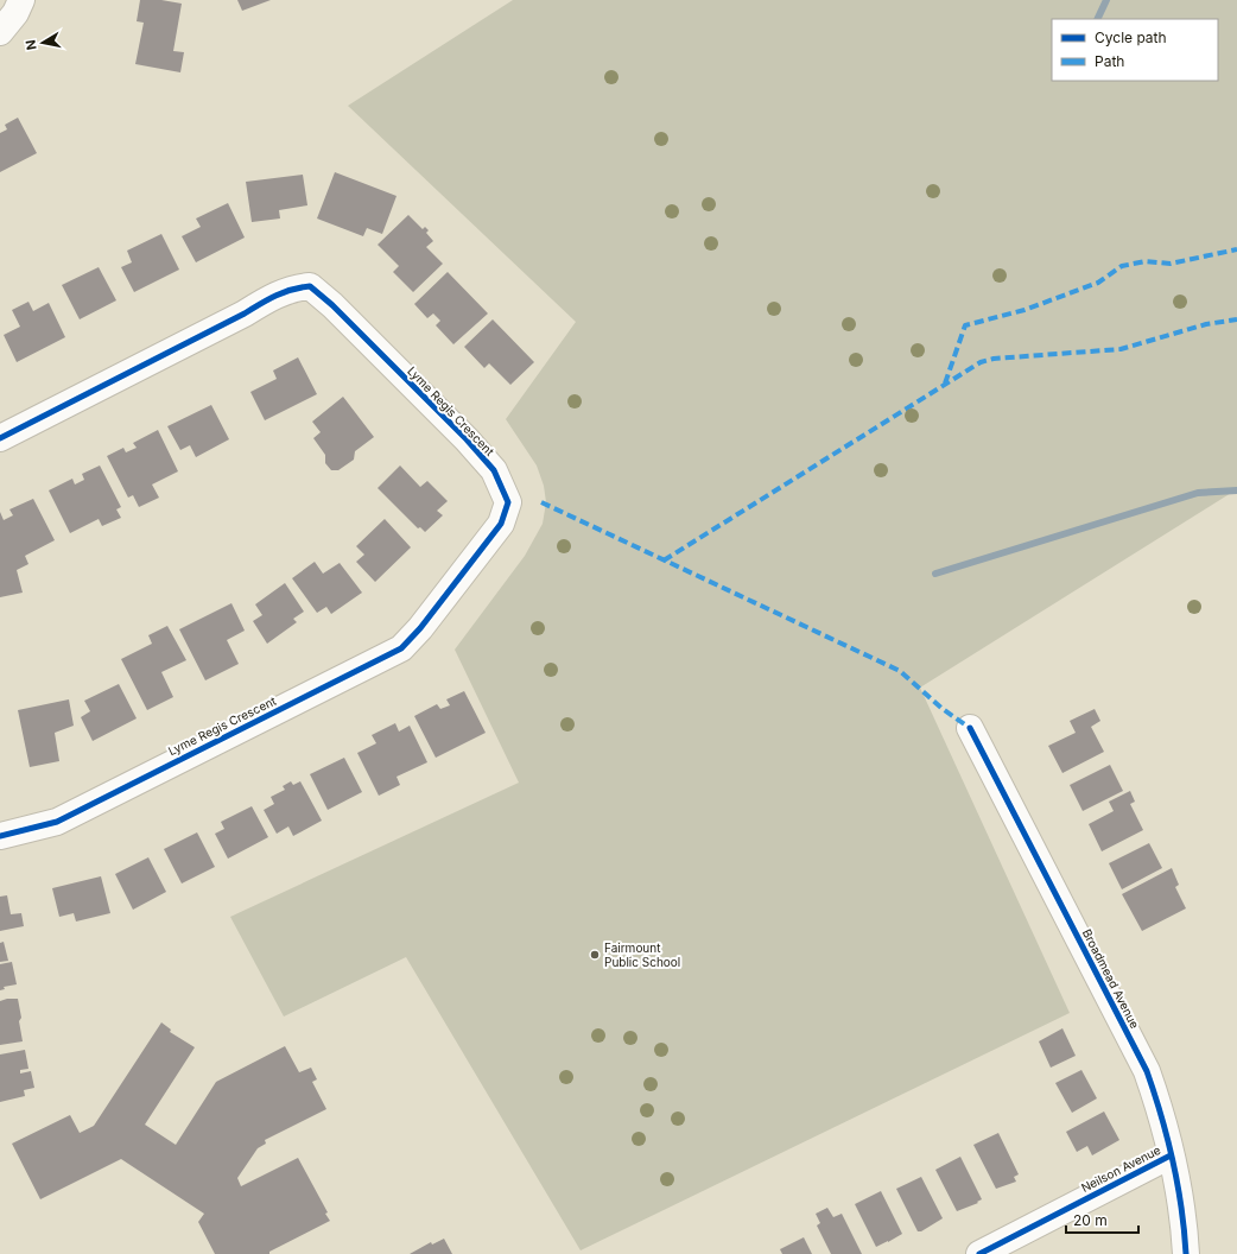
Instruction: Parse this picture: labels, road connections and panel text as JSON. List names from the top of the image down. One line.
{"streets":{"street":["Lyme Regis Crescent","Broadmead Avenue","Neilson Avenue"]},"crossings":[["Broadmead Avenue","Neilson Avenue"]],"places":["Fairmount Public School"],"legend":["Cycle path","Path"],"scale_bar":"20 m","north":"left"}
